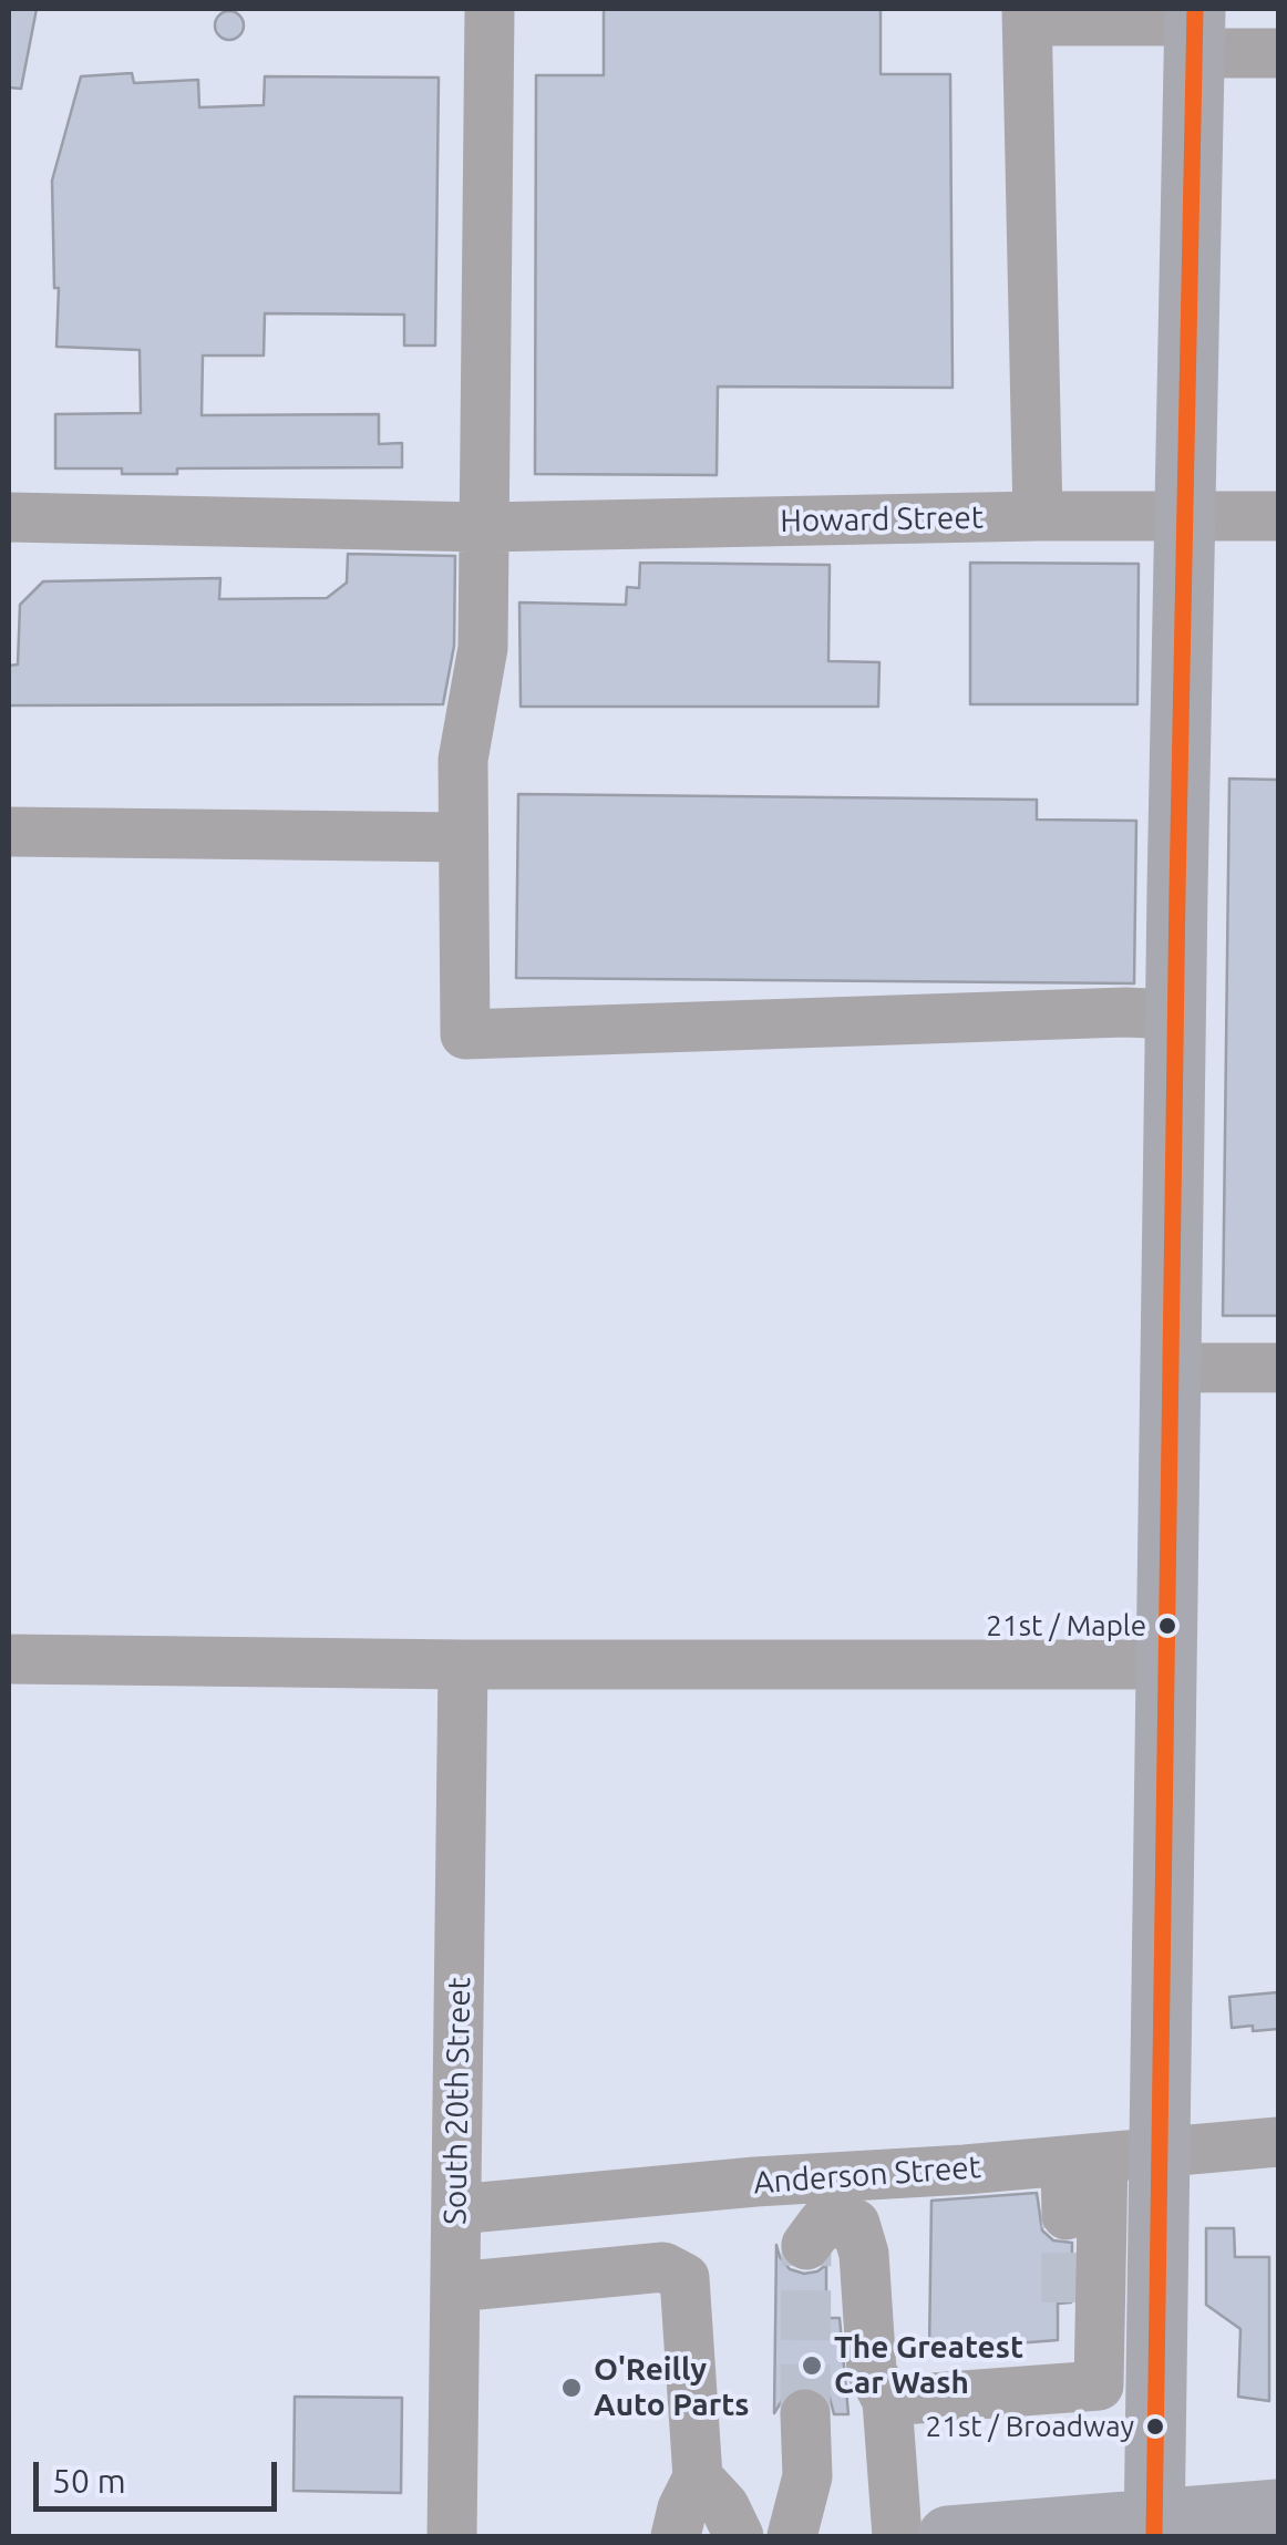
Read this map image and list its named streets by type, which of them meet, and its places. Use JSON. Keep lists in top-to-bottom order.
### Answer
{
  "streets": {
    "street": ["Howard Street", "South 20th Street", "Anderson Street"]
  },
  "crossings": [
    ["South 20th Street", "Anderson Street"]
  ],
  "places": [
    "21st / Maple",
    "The Greatest Car Wash",
    "O'Reilly Auto Parts",
    "21st / Broadway"
  ],
  "scale_bar": "50 m"
}
